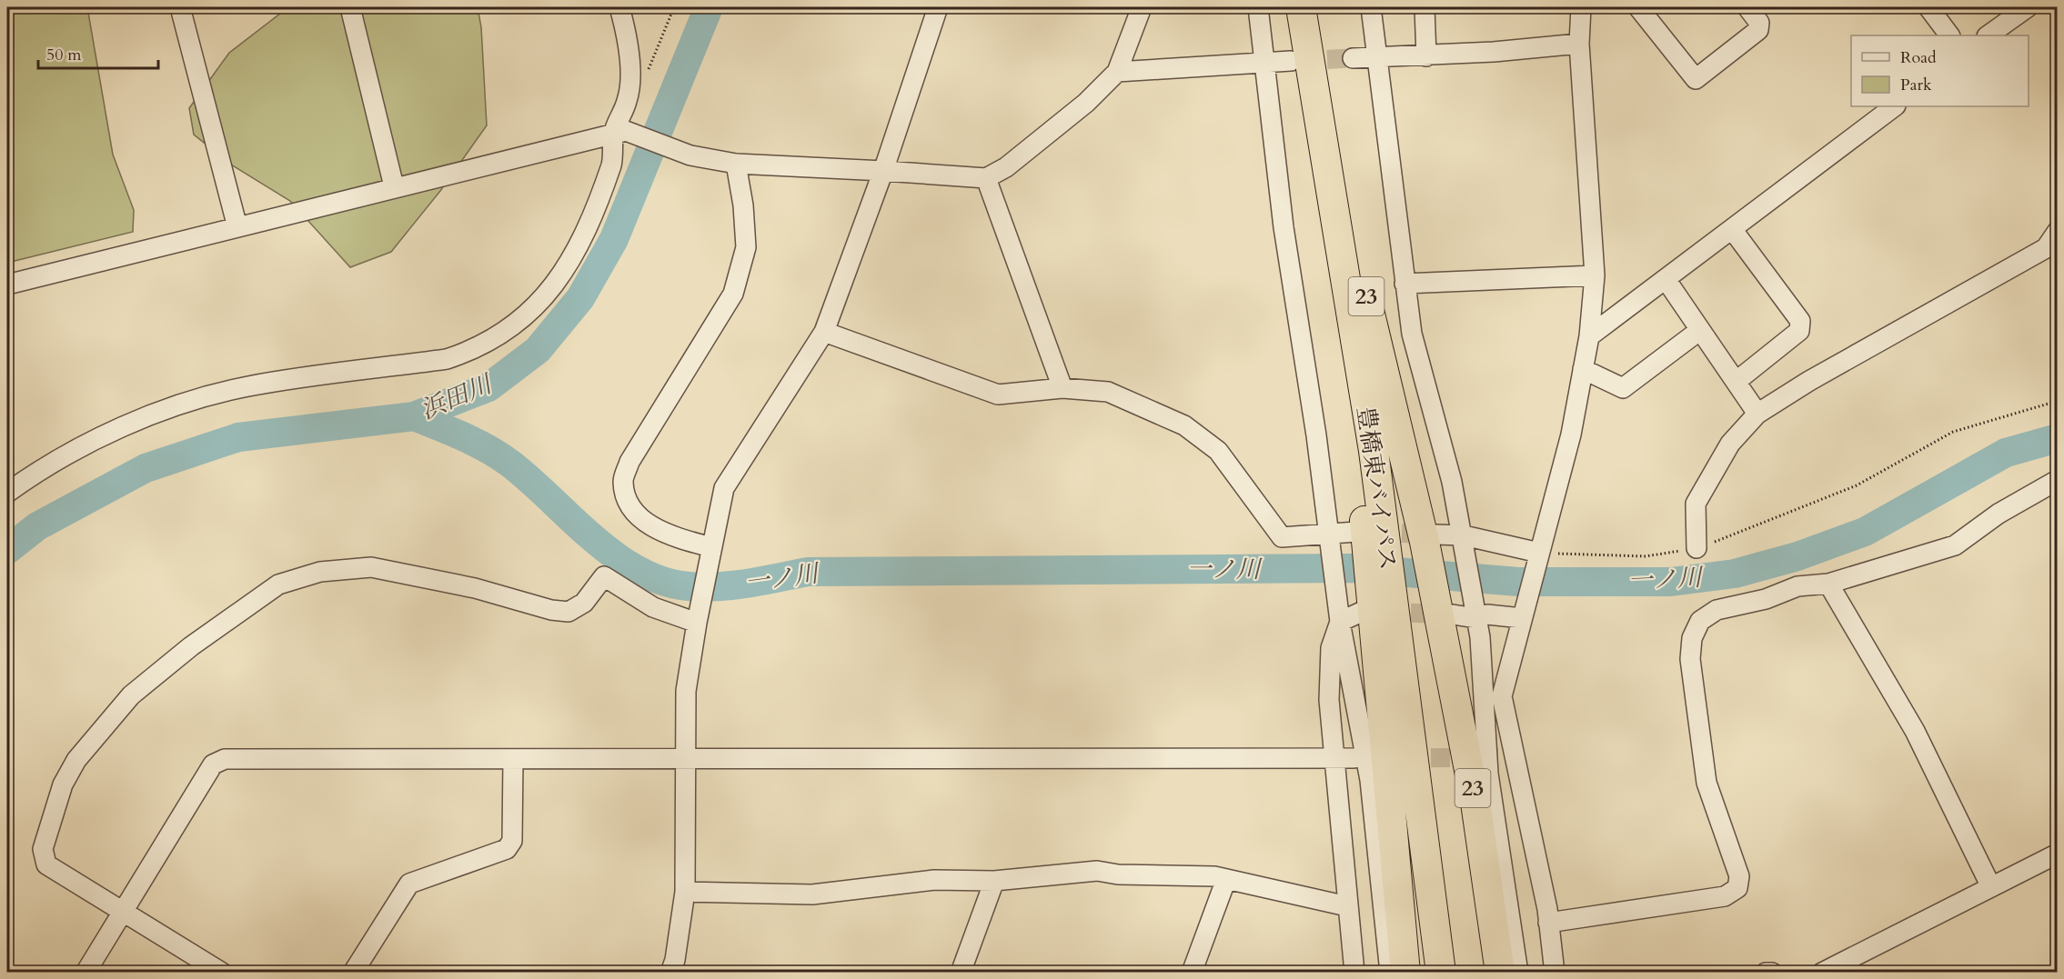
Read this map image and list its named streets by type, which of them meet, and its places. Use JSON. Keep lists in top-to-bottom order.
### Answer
{
  "streets": {
    "highway": ["23", "豊橋東バイパス"]
  },
  "crossings": [
    ["23", "豊橋東バイパス"]
  ],
  "water": ["浜田川", "一ノ川"],
  "legend": ["Road", "Park"],
  "scale_bar": "50 m"
}
